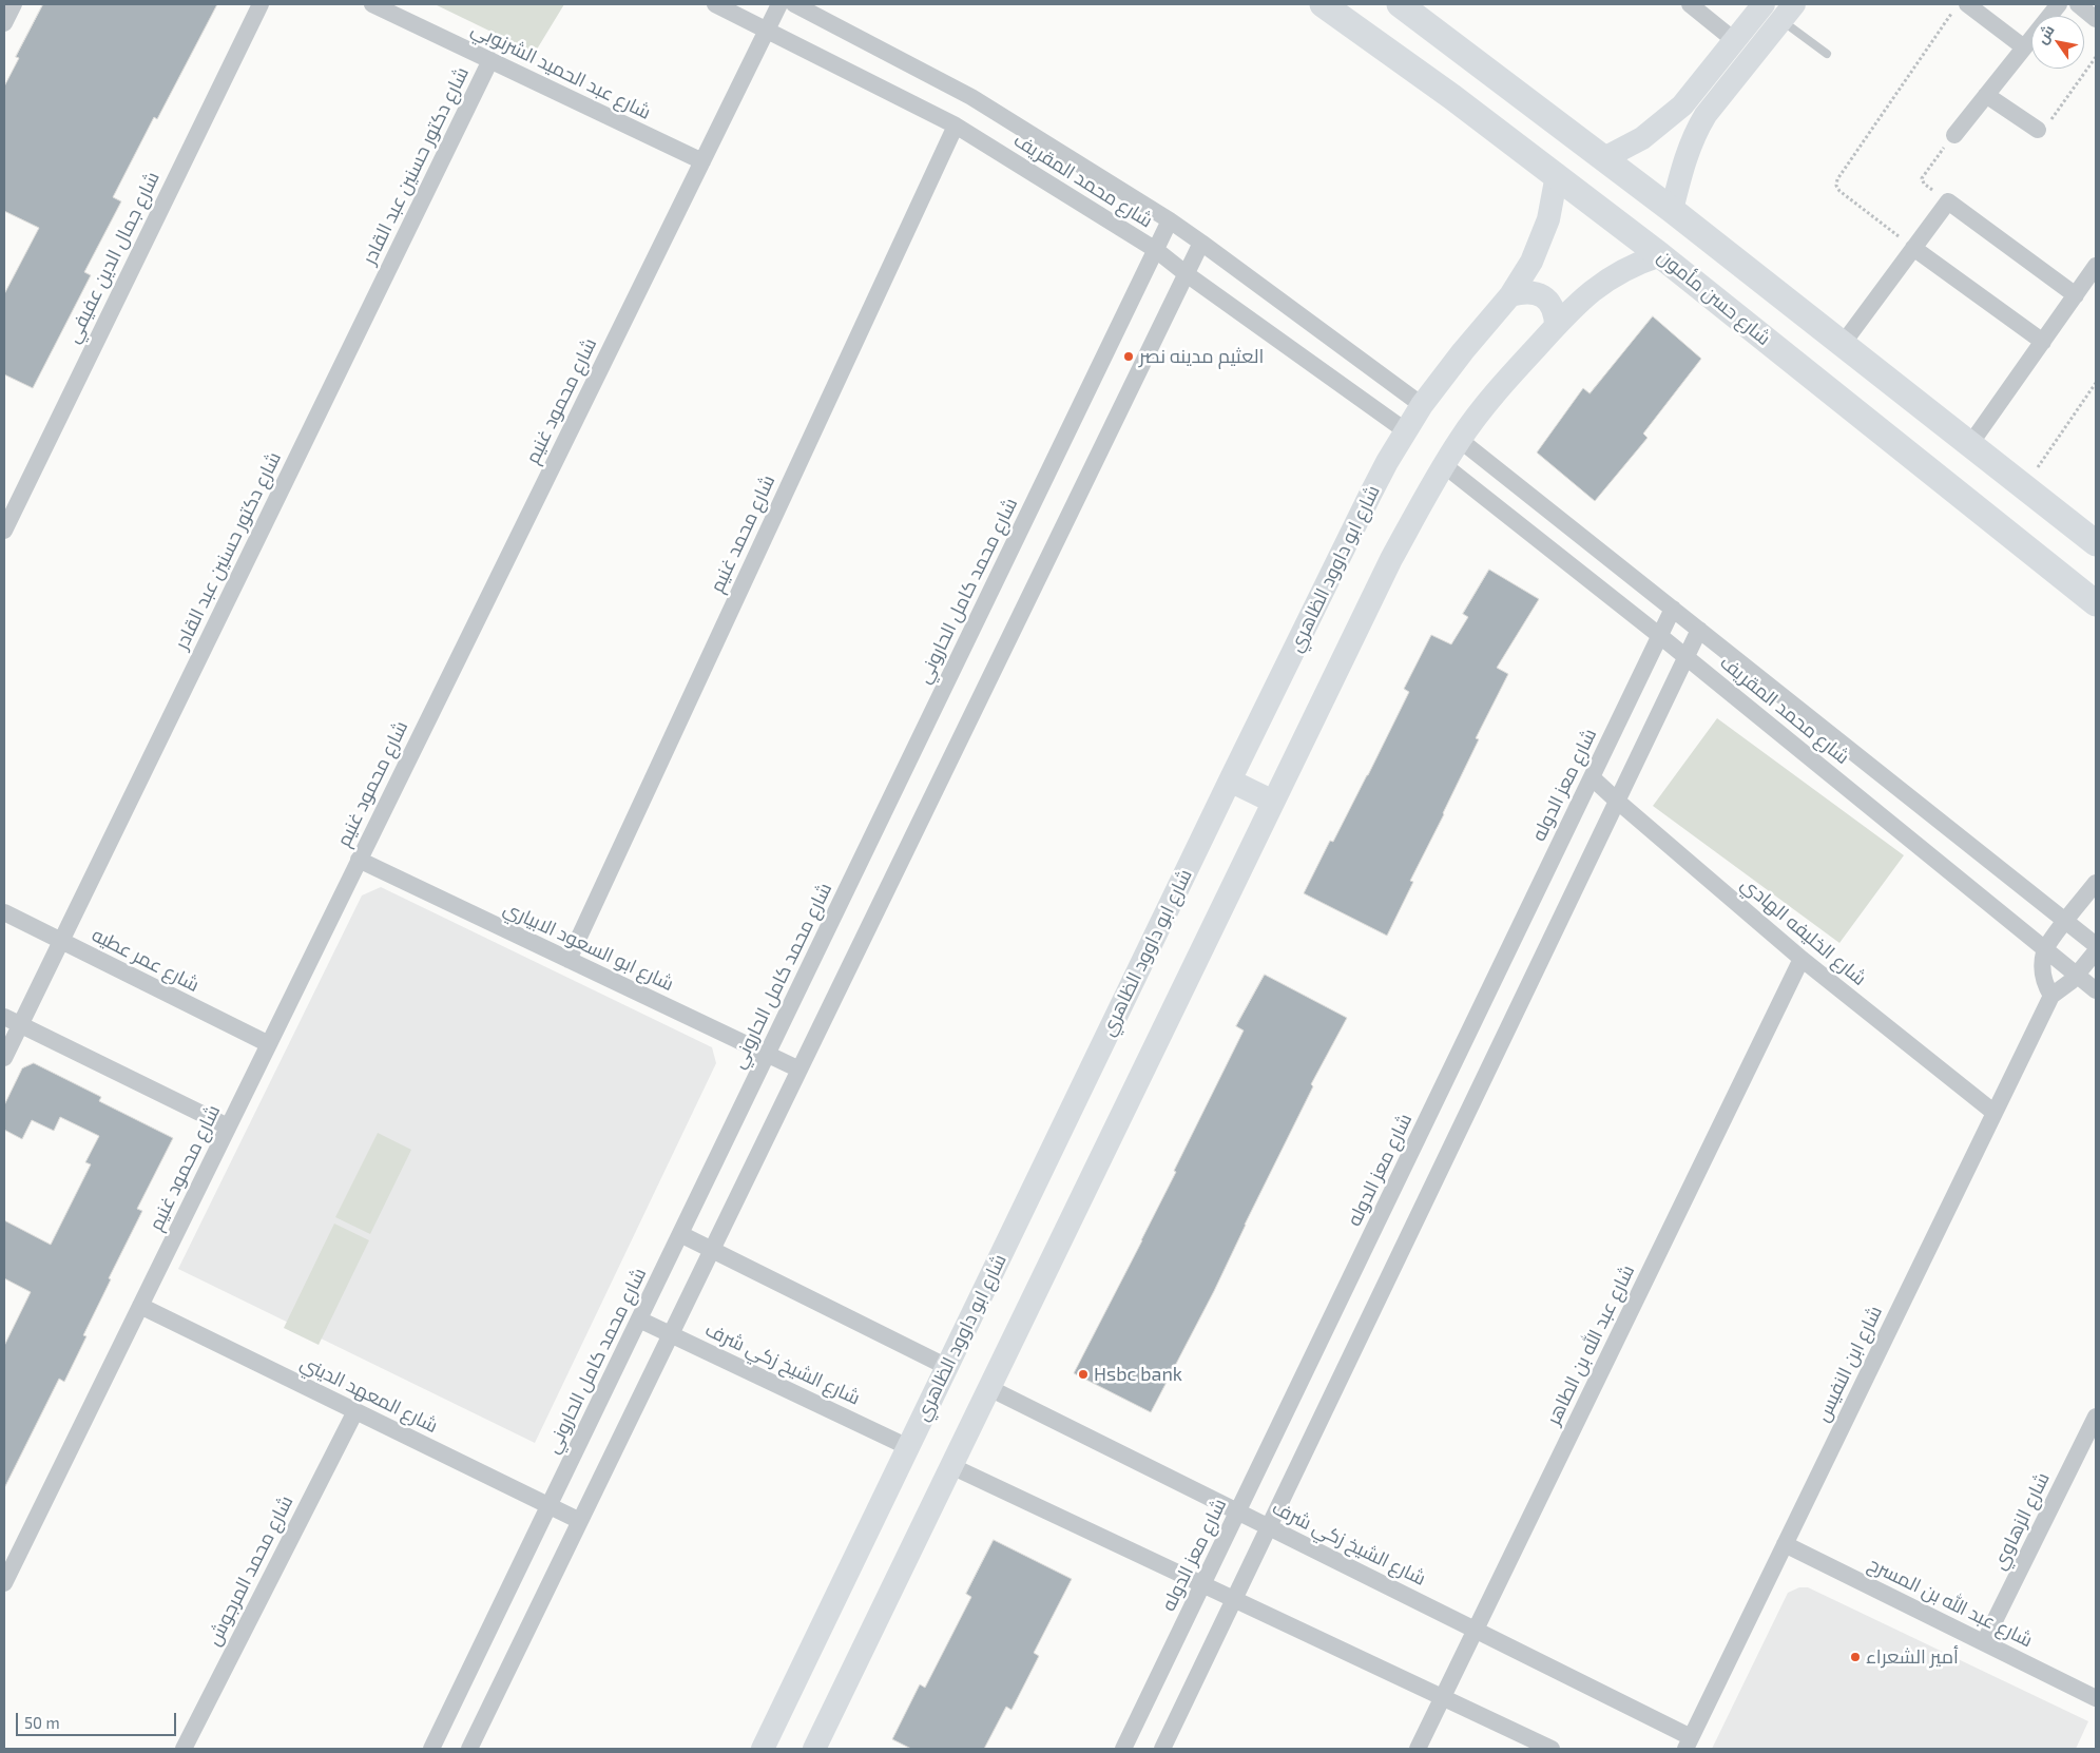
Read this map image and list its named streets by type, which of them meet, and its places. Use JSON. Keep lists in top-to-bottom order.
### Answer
{
  "streets": {
    "main road": ["شارع حسن مأمون"],
    "street": [
      "شارع عبد الحميد الشرنوبي",
      "شارع دكتور حسنين عبد القادر",
      "شارع محمد المقريف",
      "شارع جمال الدين عفيفي",
      "شارع محمود غنيم",
      "شارع محمد غنيم",
      "شارع ابو داوود الظاهري",
      "شارع محمد كامل الحاروني",
      "شارع معز الدوله",
      "شارع الخليفه الهادي",
      "شارع ابو السعود الابياري",
      "شارع عمر عطيه",
      "شارع عبد الله بن الطاهر",
      "شارع الشيخ زكي شرف",
      "شارع ابن النفيس",
      "شارع المعهد الديني",
      "شارع الزهاوي",
      "شارع محمد المرجوش",
      "شارع عبد الله بن المسرح"
    ]
  },
  "crossings": [
    ["شارع عبد الحميد الشرنوبي", "شارع دكتور حسنين عبد القادر"],
    ["شارع عبد الحميد الشرنوبي", "شارع محمود غنيم"],
    ["شارع دكتور حسنين عبد القادر", "شارع عمر عطيه"],
    ["شارع محمد المقريف", "شارع محمود غنيم"],
    ["شارع محمد المقريف", "شارع محمد غنيم"],
    ["شارع محمد المقريف", "شارع ابو داوود الظاهري"],
    ["شارع محمد المقريف", "شارع محمد كامل الحاروني"],
    ["شارع محمد المقريف", "شارع معز الدوله"],
    ["شارع محمد المقريف", "شارع ابن النفيس"],
    ["شارع حسن مأمون", "شارع ابو داوود الظاهري"],
    ["شارع محمود غنيم", "شارع ابو السعود الابياري"],
    ["شارع محمود غنيم", "شارع عمر عطيه"],
    ["شارع محمود غنيم", "شارع المعهد الديني"],
    ["شارع محمد غنيم", "شارع ابو السعود الابياري"],
    ["شارع ابو داوود الظاهري", "شارع الشيخ زكي شرف"],
    ["شارع محمد كامل الحاروني", "شارع ابو السعود الابياري"],
    ["شارع محمد كامل الحاروني", "شارع الشيخ زكي شرف"],
    ["شارع محمد كامل الحاروني", "شارع المعهد الديني"],
    ["شارع معز الدوله", "شارع الخليفه الهادي"],
    ["شارع معز الدوله", "شارع الشيخ زكي شرف"],
    ["شارع الخليفه الهادي", "شارع عبد الله بن الطاهر"],
    ["شارع الخليفه الهادي", "شارع ابن النفيس"],
    ["شارع عبد الله بن الطاهر", "شارع الشيخ زكي شرف"],
    ["شارع الشيخ زكي شرف", "شارع ابن النفيس"],
    ["شارع ابن النفيس", "شارع عبد الله بن المسرح"],
    ["شارع المعهد الديني", "شارع محمد المرجوش"],
    ["شارع الزهاوي", "شارع عبد الله بن المسرح"]
  ],
  "places": ["العثيم مدينه نصر", "Hsbc bank", "أمير الشعراء"],
  "scale_bar": "50 m",
  "north": "top left"
}
